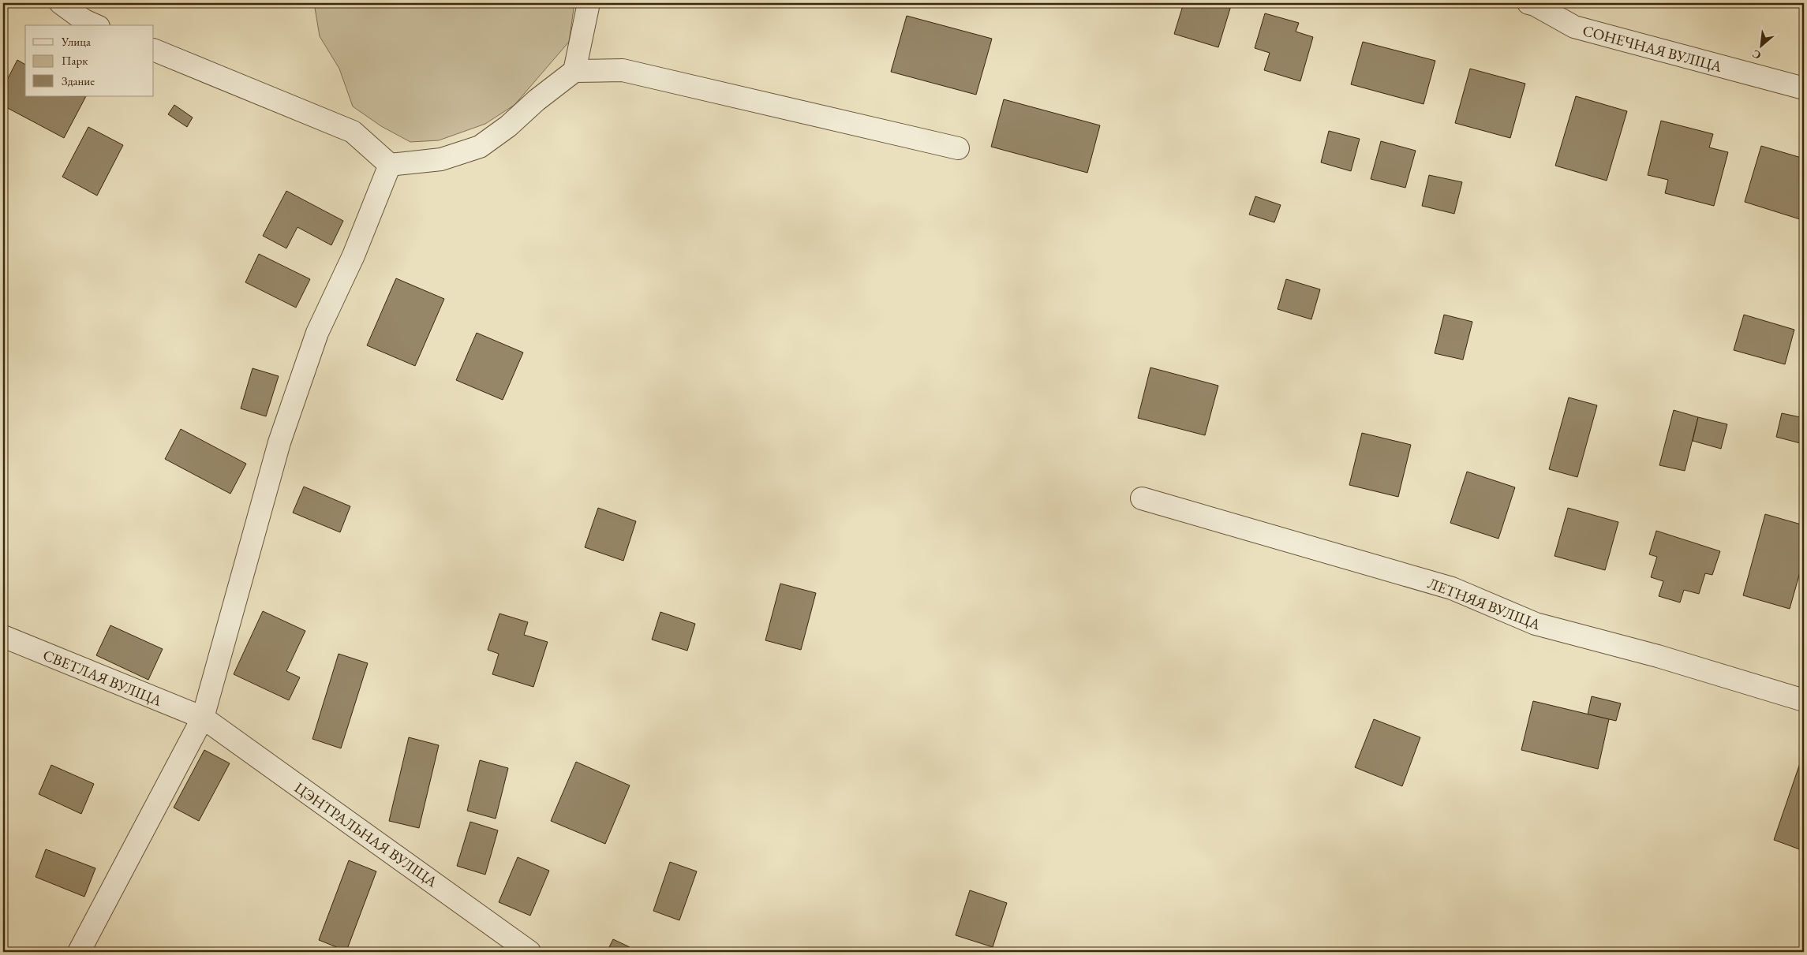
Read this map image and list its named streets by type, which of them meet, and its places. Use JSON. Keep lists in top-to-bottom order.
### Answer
{
  "streets": {
    "street": [
      "СОНЕЧНАЯ ВУЛІЦА",
      "ЛЕТНЯЯ ВУЛІЦА",
      "СВЕТЛАЯ ВУЛІЦА",
      "ЦЭНТРАЛЬНАЯ ВУЛІЦА"
    ]
  },
  "crossings": [
    ["СВЕТЛАЯ ВУЛІЦА", "ЦЭНТРАЛЬНАЯ ВУЛІЦА"]
  ],
  "legend": ["Улица", "Парк", "Здание"],
  "north": "bottom left"
}
